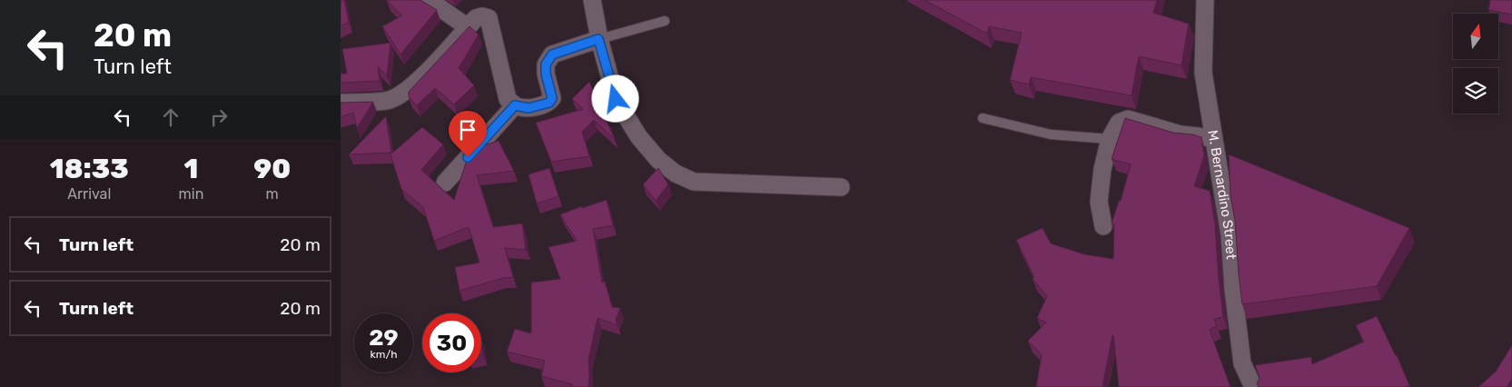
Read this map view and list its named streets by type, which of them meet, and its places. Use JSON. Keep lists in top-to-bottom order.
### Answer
{
  "streets": {
    "street": ["M. Bernardino Street"]
  },
  "north": "top",
  "page": {
    "turn": ["20 m", "Turn left"],
    "eta": [
      "18:33",
      "Arrival",
      "1",
      "min",
      "90",
      "m"
    ],
    "list": [
      {
        "name": "Turn left",
        "value": "20 m"
      },
      {
        "name": "Turn left",
        "value": "20 m"
      }
    ],
    "speed": "29 km/h",
    "limit": "30"
  }
}
